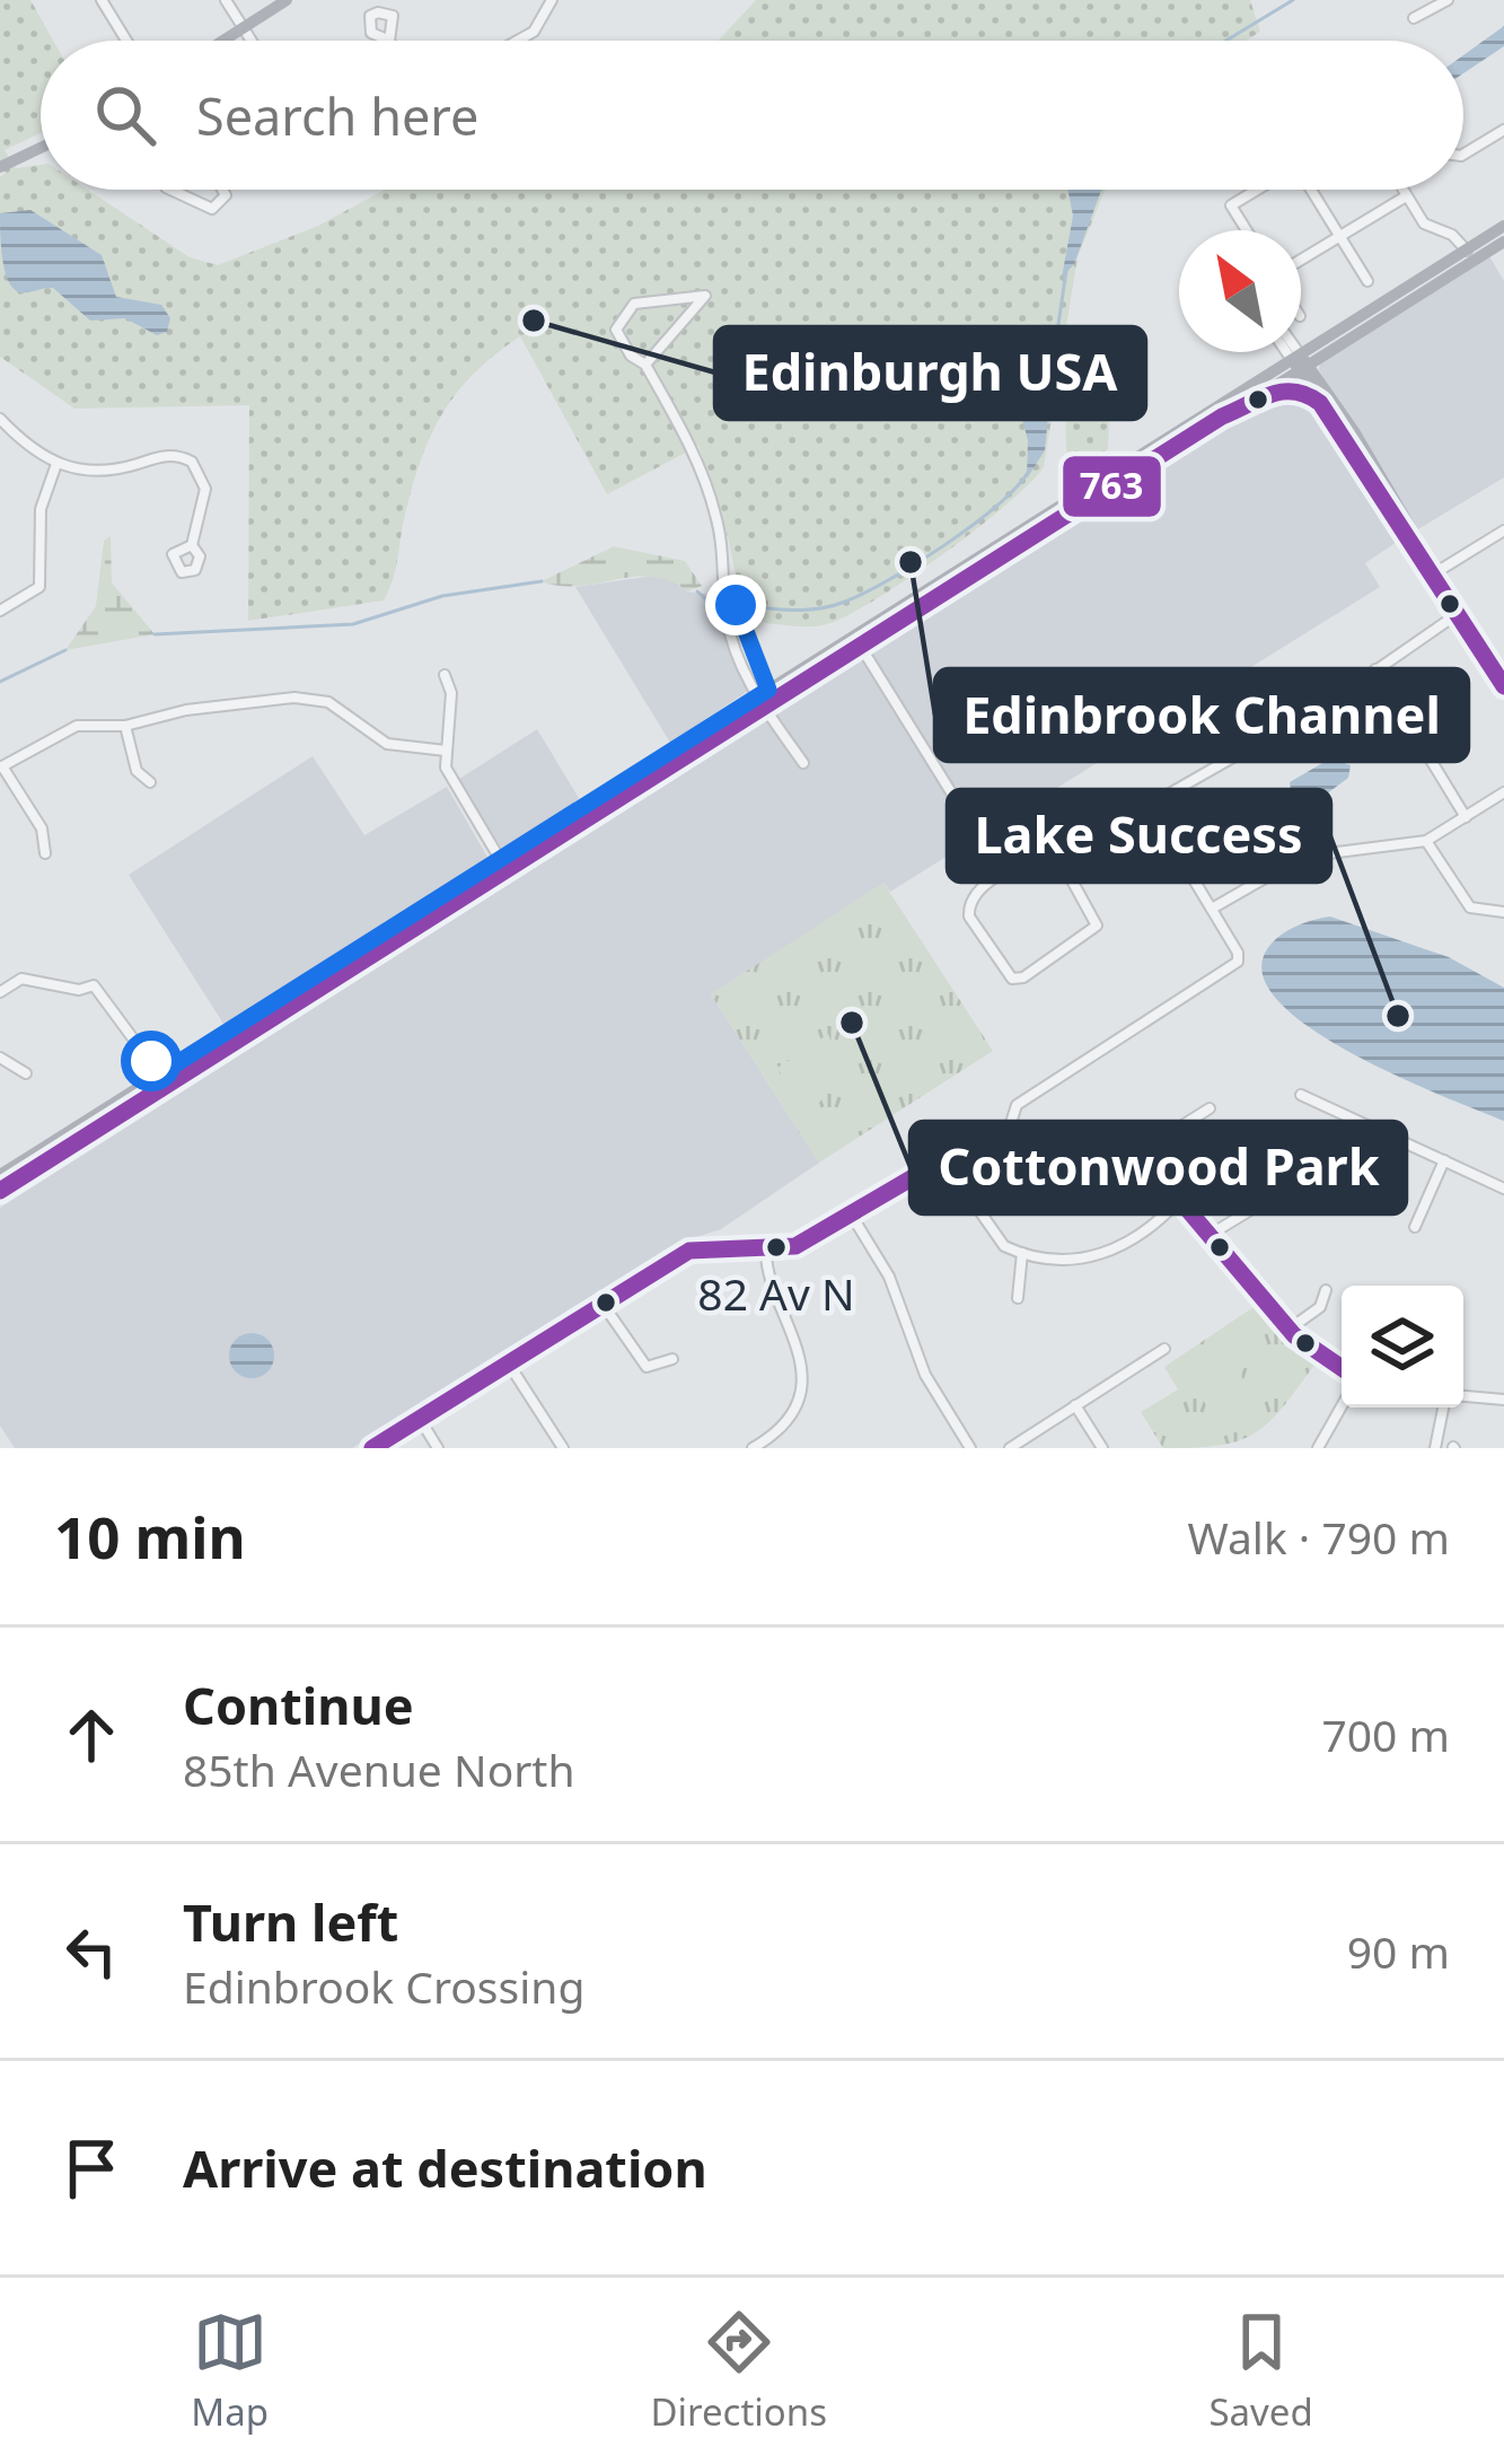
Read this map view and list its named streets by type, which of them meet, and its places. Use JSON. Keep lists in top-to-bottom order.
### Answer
{
  "places": [
    "Edinburgh USA",
    "Edinbrook Channel",
    "Lake Success",
    "Cottonwood Park",
    "82 Av N"
  ],
  "lines": ["transit line 763"],
  "north": "top left",
  "page": {
    "search": "Search here",
    "heading": ["10 min", "Walk · 790 m"],
    "list": [
      ["Continue", "85th Avenue North", "700 m"],
      ["Turn left", "Edinbrook Crossing", "90 m"],
      "Arrive at destination"
    ],
    "nav": ["Map", "Directions", "Saved"]
  }
}
